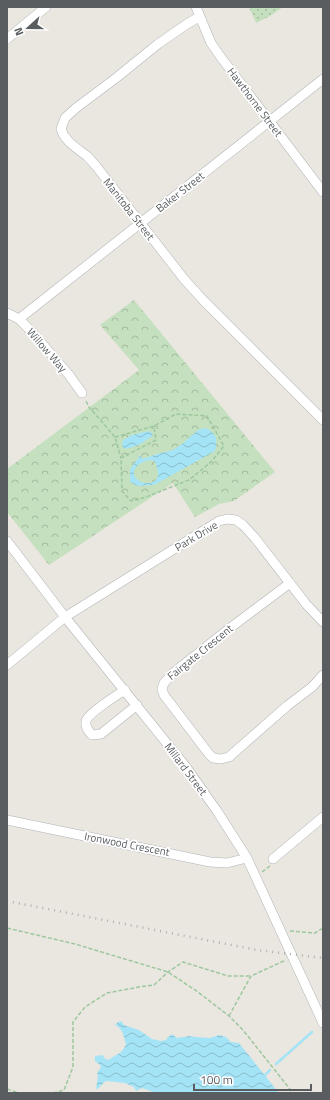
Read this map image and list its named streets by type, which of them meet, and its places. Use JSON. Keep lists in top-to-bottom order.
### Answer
{
  "streets": {
    "street": [
      "Hawthorne Street",
      "Baker Street",
      "Manitoba Street",
      "Willow Way",
      "Park Drive",
      "Fairgate Crescent",
      "Millard Street",
      "Ironwood Crescent"
    ]
  },
  "crossings": [
    ["Hawthorne Street", "Baker Street"],
    ["Hawthorne Street", "Manitoba Street"],
    ["Baker Street", "Manitoba Street"],
    ["Baker Street", "Willow Way"],
    ["Park Drive", "Fairgate Crescent"],
    ["Park Drive", "Millard Street"],
    ["Millard Street", "Ironwood Crescent"]
  ],
  "scale_bar": "100 m",
  "north": "left"
}
